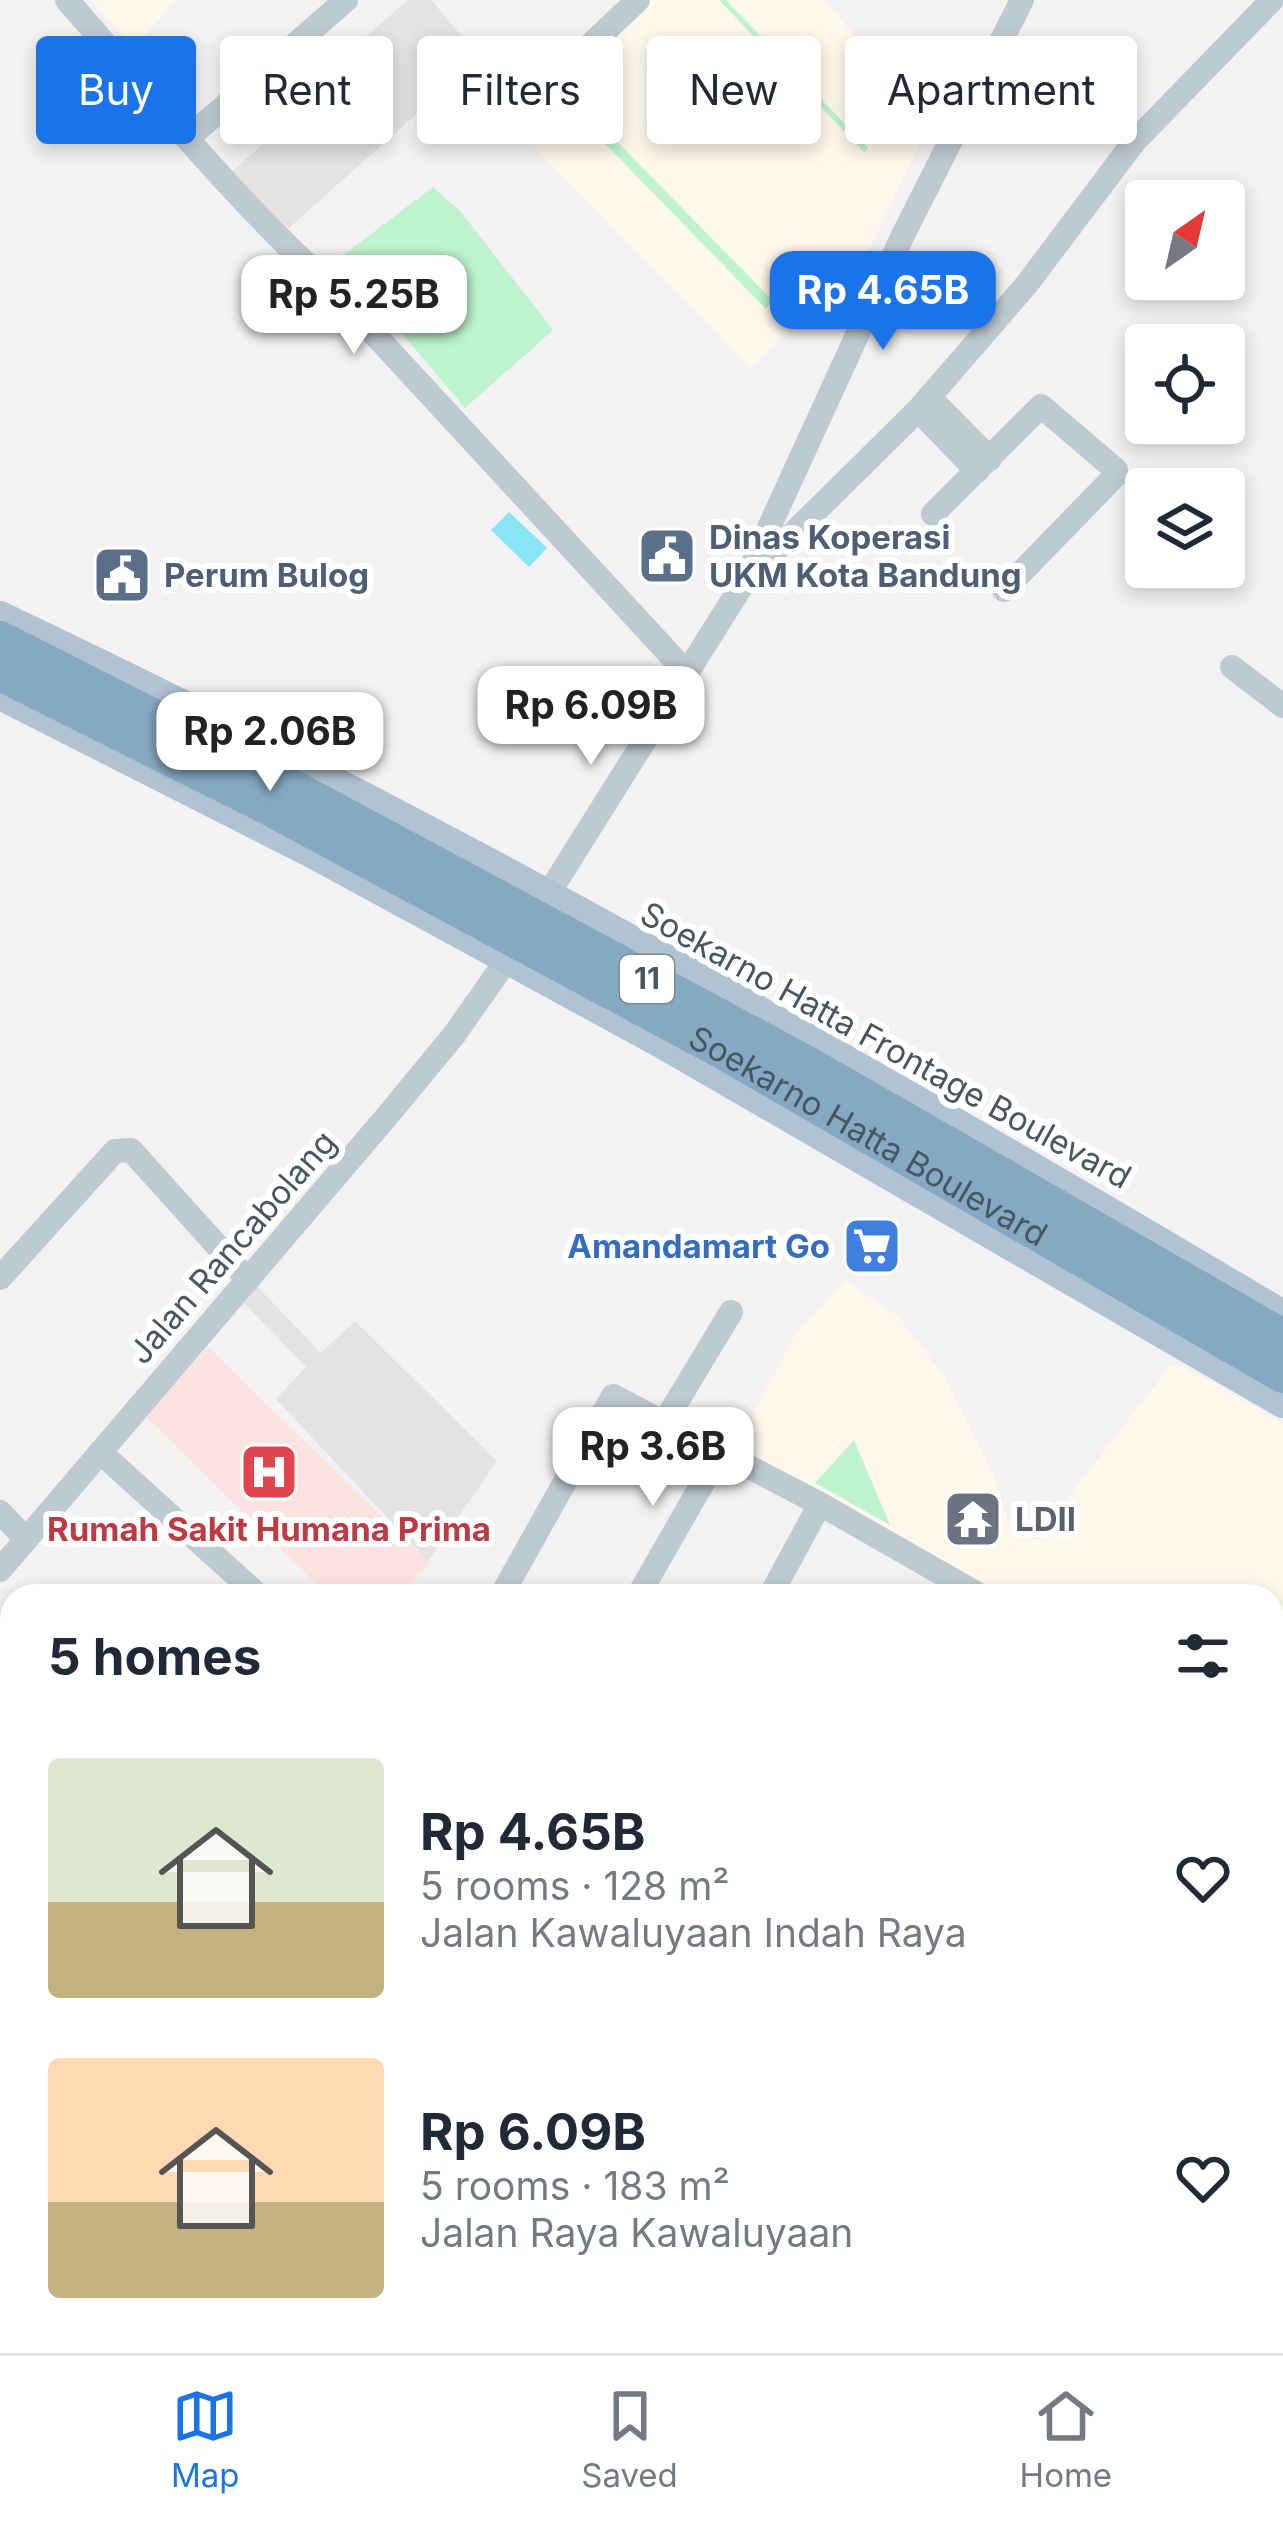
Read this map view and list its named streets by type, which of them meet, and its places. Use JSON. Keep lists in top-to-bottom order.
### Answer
{
  "streets": {
    "highway": ["11", "Soekarno Hatta Boulevard"],
    "main road": ["Soekarno Hatta Frontage Boulevard"],
    "street": ["Jalan Rancabolang"]
  },
  "places": {
    "public building": ["Dinas Koperasi UKM Kota Bandung", "Perum Bulog"],
    "supermarket": ["Amandamart Go"],
    "hospital": ["Rumah Sakit Humana Prima"],
    "temple": ["LDII"]
  },
  "north": "top right",
  "page": {
    "chip": [
      "Buy",
      "Rent",
      "Filters",
      "New",
      "Apartment"
    ],
    "price": [
      "Rp 4.65B",
      "Rp 5.25B",
      "Rp 6.09B",
      "Rp 2.06B",
      "Rp 3.6B"
    ],
    "heading": "5 homes",
    "list": [
      {
        "name": "Rp 4.65B",
        "note": "5 rooms · 128 m² · Jalan Kawaluyaan Indah Raya"
      },
      {
        "name": "Rp 6.09B",
        "note": "5 rooms · 183 m² · Jalan Raya Kawaluyaan"
      }
    ],
    "tabs": ["Map", "Saved", "Home"]
  }
}
